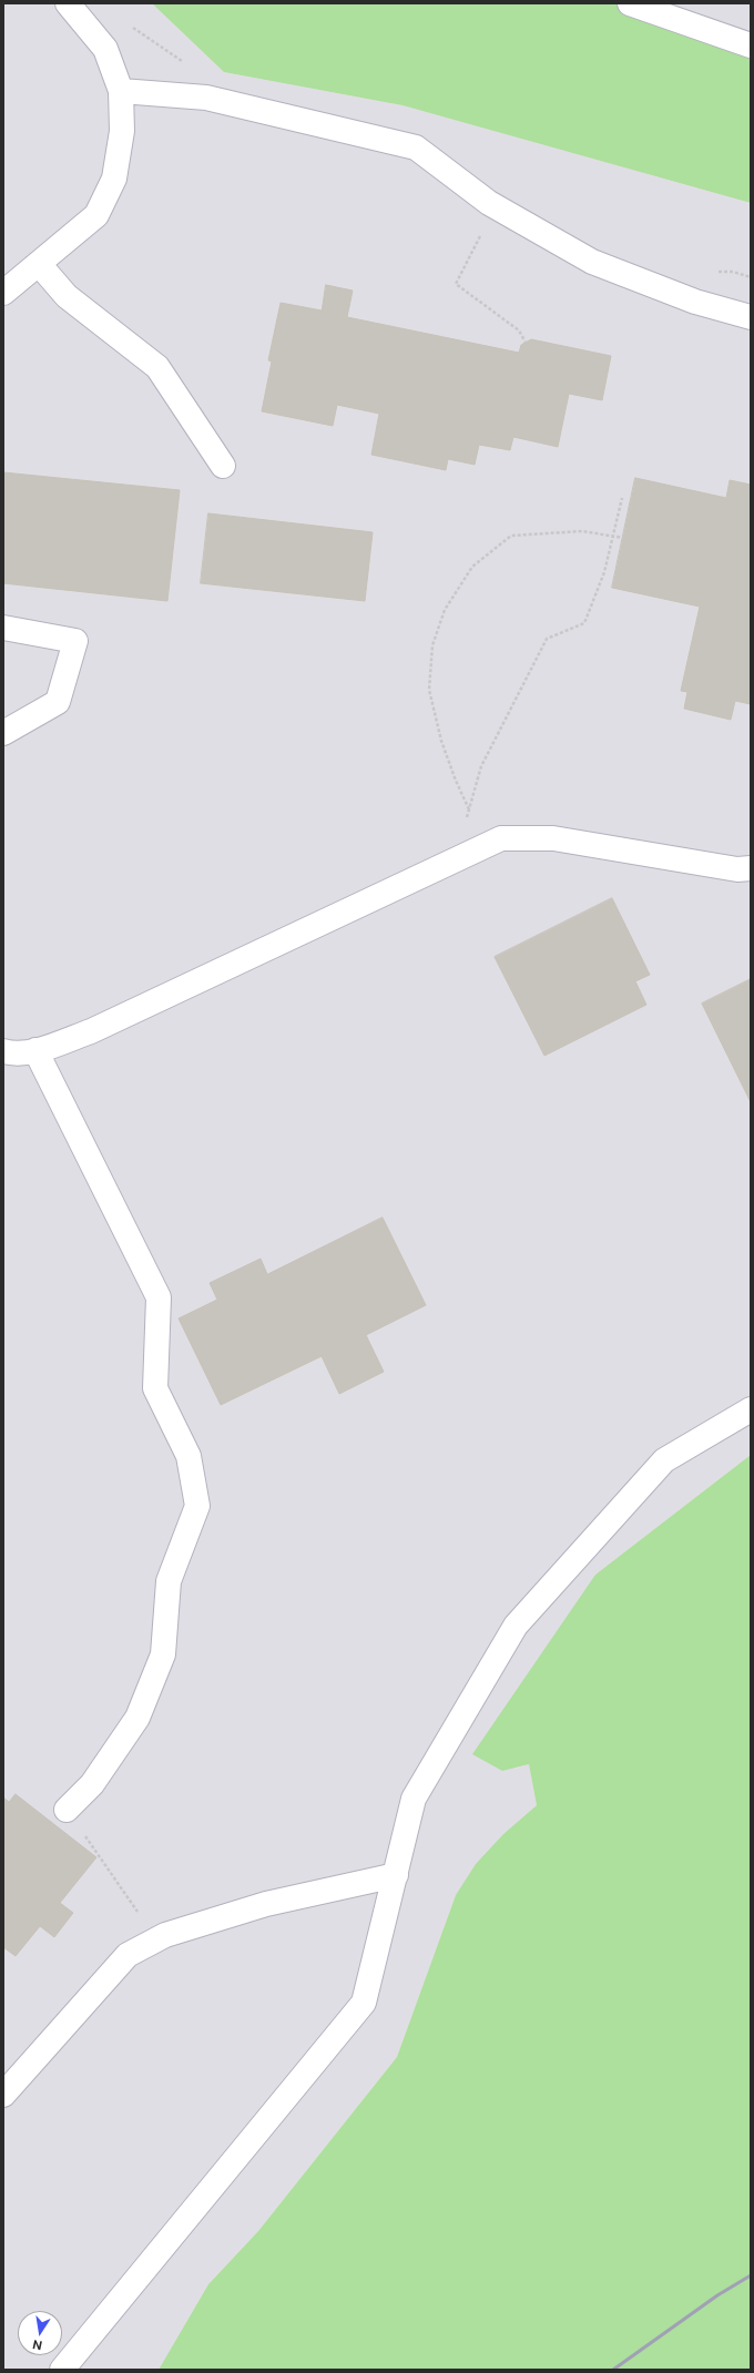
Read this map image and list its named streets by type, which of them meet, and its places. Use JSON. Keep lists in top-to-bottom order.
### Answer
{
  "north": "bottom"
}
